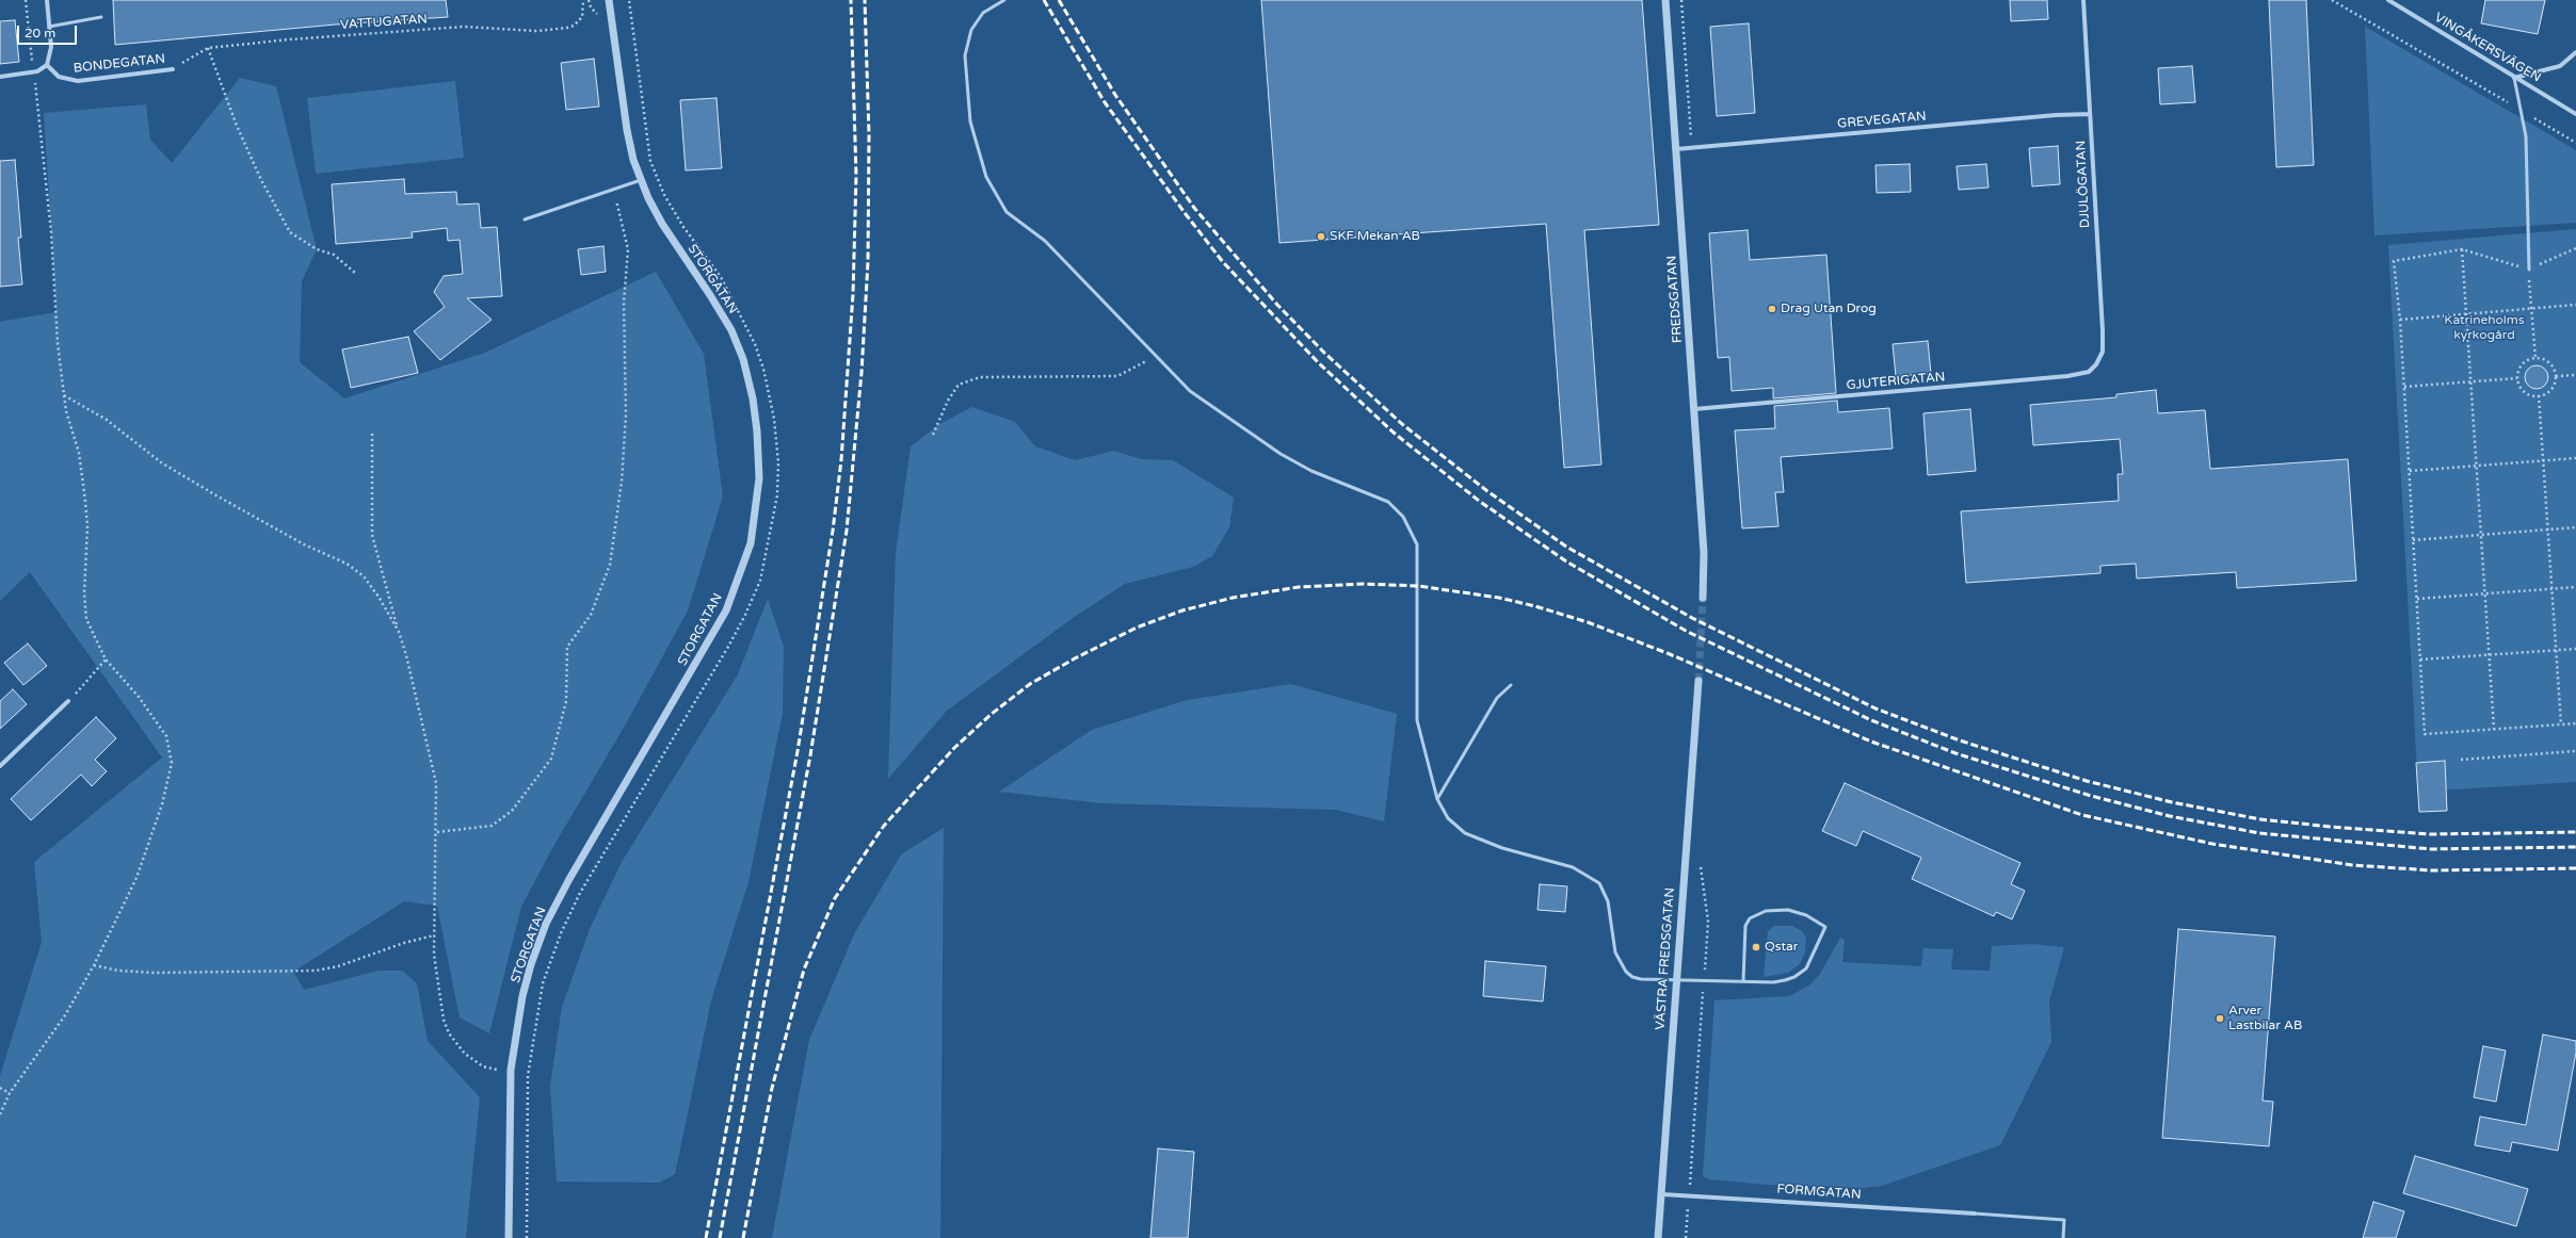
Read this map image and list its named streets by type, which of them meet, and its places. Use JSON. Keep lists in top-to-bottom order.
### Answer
{
  "streets": {
    "street": [
      "VINGÅKERSVÄGEN",
      "BONDEGATAN",
      "GREVEGATAN",
      "DJULÖGATAN",
      "STORGATAN",
      "FREDSGATAN",
      "GJUTERIGATAN",
      "VÄSTRA FREDSGATAN",
      "FORMGATAN"
    ],
    "path": ["VATTUGATAN"]
  },
  "crossings": [
    ["VATTUGATAN", "BONDEGATAN"],
    ["GREVEGATAN", "DJULÖGATAN"],
    ["GREVEGATAN", "FREDSGATAN"],
    ["DJULÖGATAN", "GJUTERIGATAN"],
    ["FREDSGATAN", "GJUTERIGATAN"],
    ["VÄSTRA FREDSGATAN", "FORMGATAN"]
  ],
  "parks": ["Katrineholms kyrkogård"],
  "places": [
    "SKF Mekan AB",
    "Drag Utan Drog",
    "Qstar",
    "Arver Lastbilar AB"
  ],
  "scale_bar": "20 m"
}
